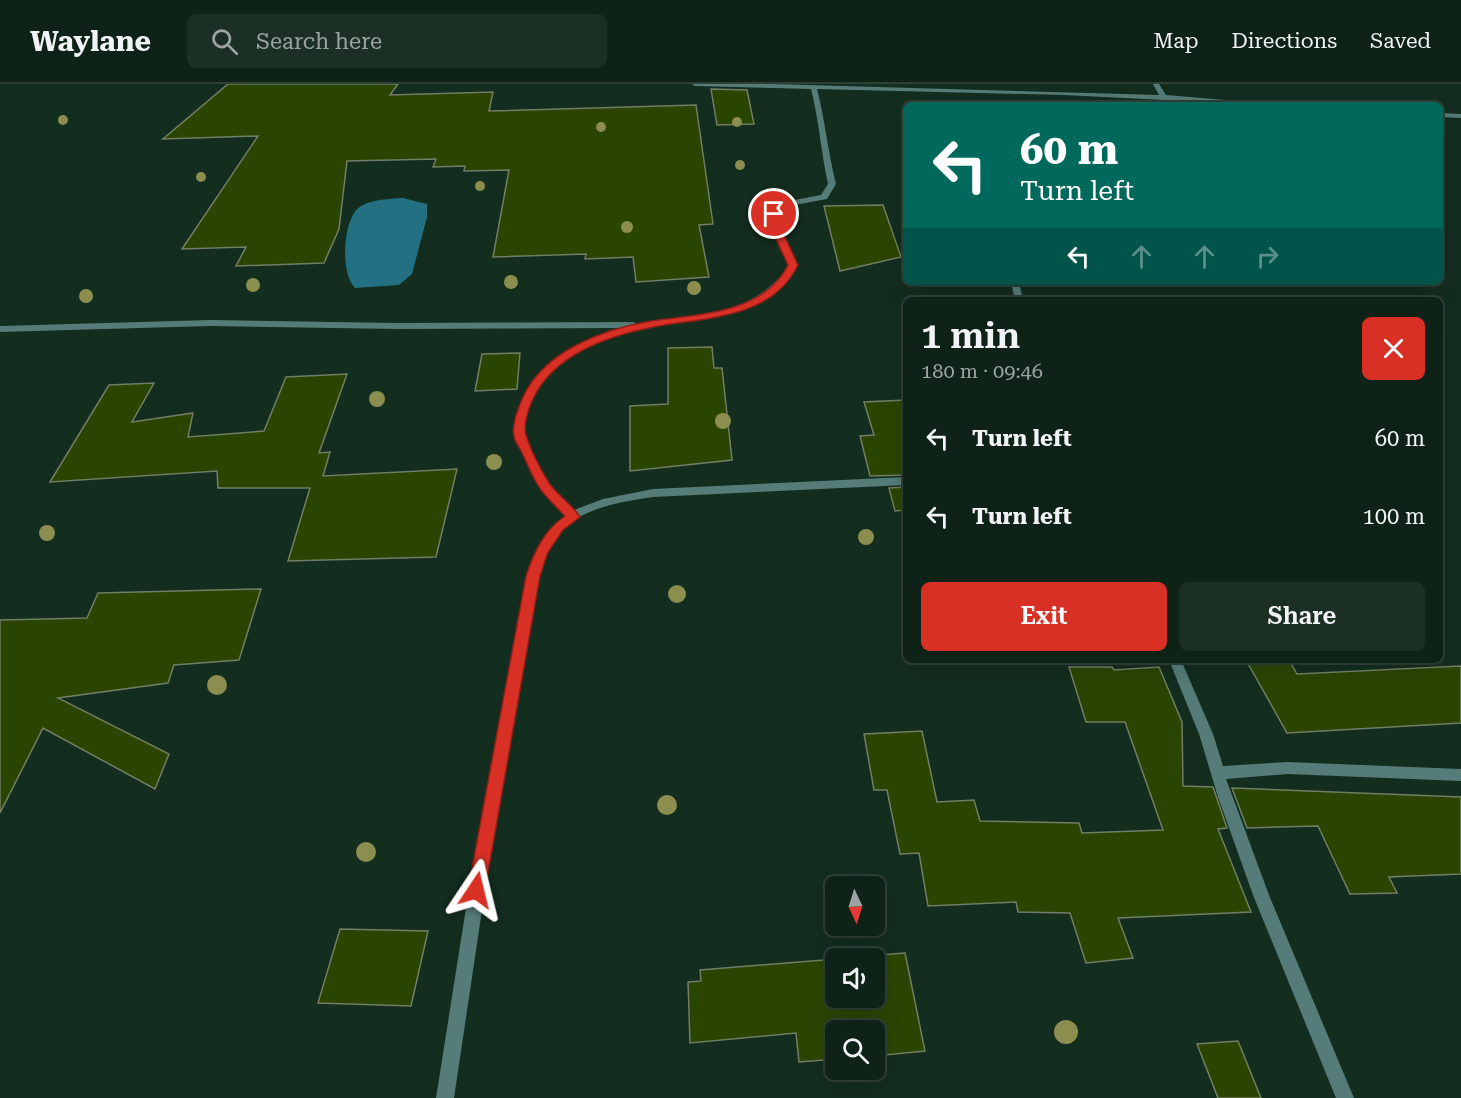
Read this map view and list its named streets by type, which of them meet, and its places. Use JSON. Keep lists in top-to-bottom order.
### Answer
{
  "north": "bottom",
  "page": {
    "header": "Waylane",
    "search": "Search here",
    "nav": ["Map", "Directions", "Saved"],
    "turn": ["60 m", "Turn left"],
    "heading": ["1 min", "180 m · 09:46"],
    "list": [
      {
        "name": "Turn left",
        "value": "60 m"
      },
      {
        "name": "Turn left",
        "value": "100 m"
      }
    ],
    "buttons": ["Exit", "Share"]
  }
}
